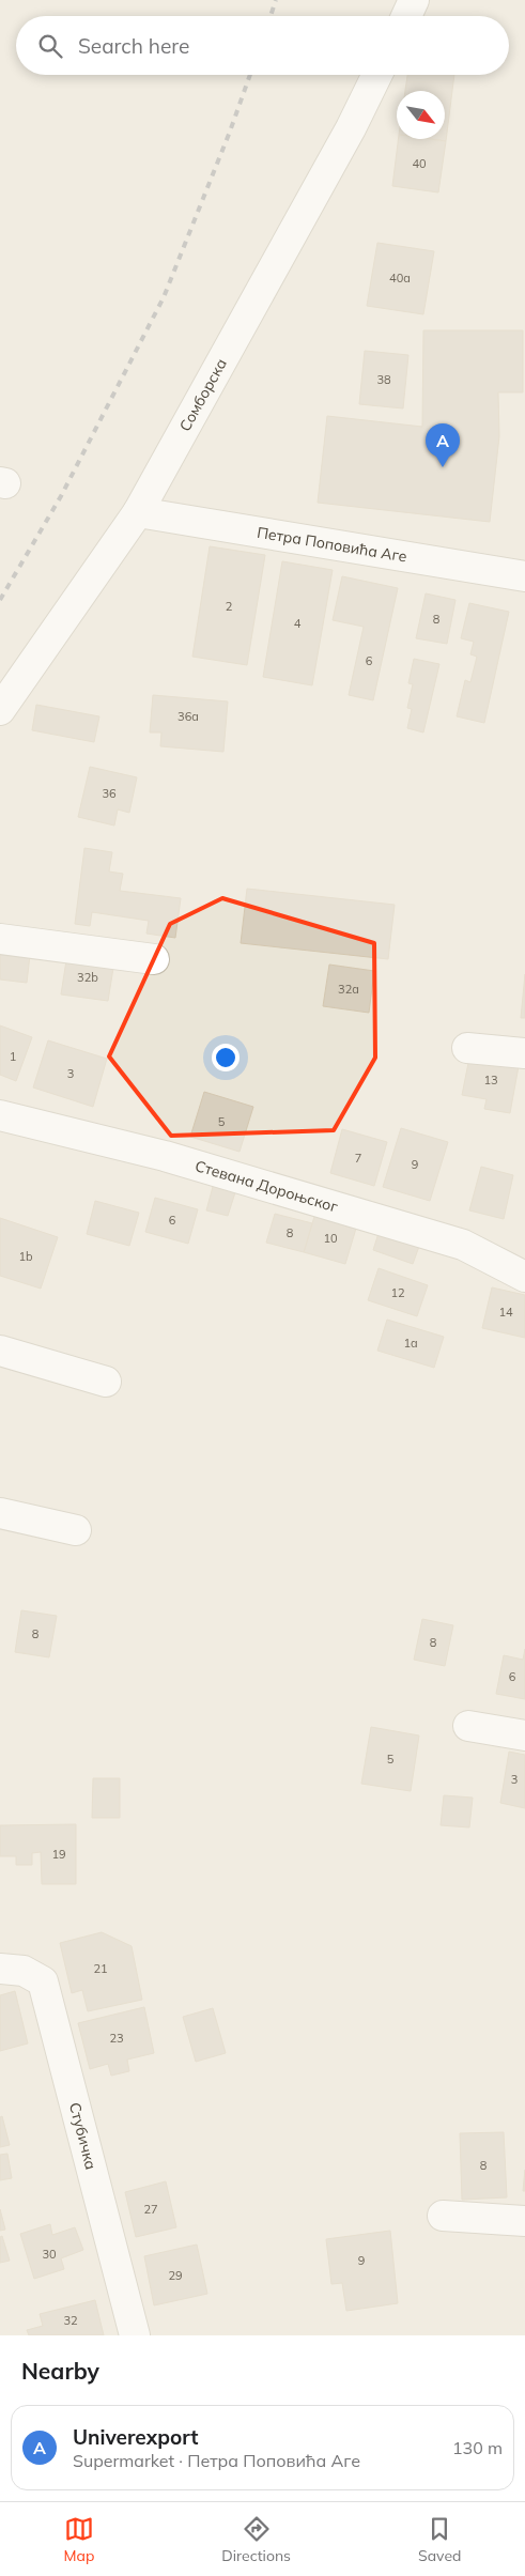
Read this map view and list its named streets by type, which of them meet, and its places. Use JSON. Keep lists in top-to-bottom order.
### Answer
{
  "streets": {
    "street": [
      "Сомборска",
      "Петра Поповића Аге",
      "Стевана Дороњског",
      "Стубичка"
    ]
  },
  "crossings": [
    ["Сомборска", "Петра Поповића Аге"]
  ],
  "house_numbers": [
    "40",
    "40a",
    "38",
    "2",
    "8",
    "4",
    "6",
    "36a",
    "36",
    "32b",
    "32a",
    "1",
    "3",
    "13",
    "5",
    "7",
    "9",
    "6",
    "8",
    "10",
    "1b",
    "12",
    "14",
    "1a",
    "8",
    "8",
    "6",
    "5",
    "3",
    "19",
    "21",
    "23",
    "8",
    "27",
    "30",
    "9",
    "29",
    "32"
  ],
  "north": "bottom right",
  "page": {
    "search": "Search here",
    "pins": "A",
    "heading": "Nearby",
    "list": [
      {
        "mark": "A",
        "name": "Univerexport",
        "note": "Supermarket · Петра Поповића Аге",
        "value": "130 m"
      }
    ],
    "nav": ["Map", "Directions", "Saved"]
  }
}
